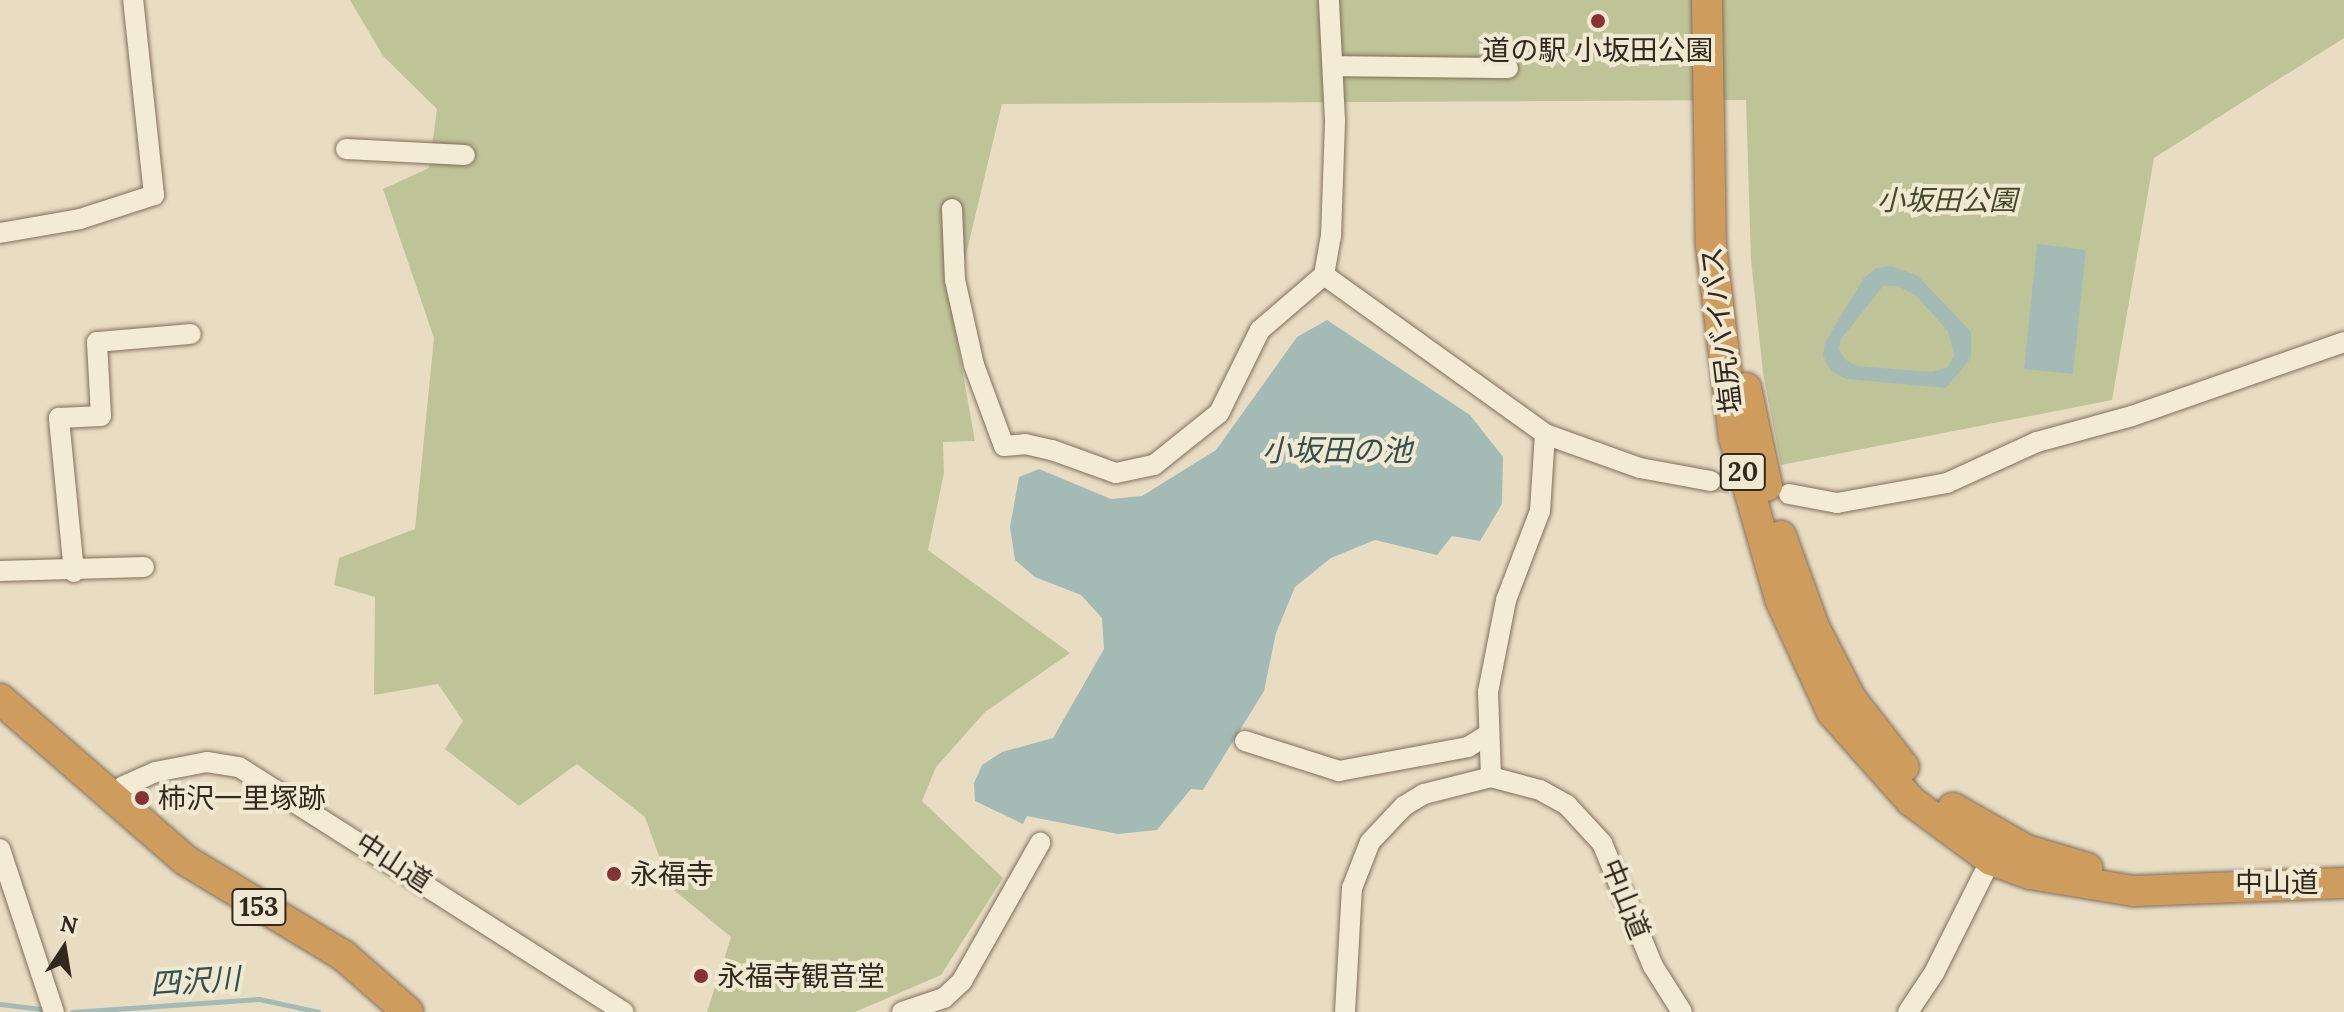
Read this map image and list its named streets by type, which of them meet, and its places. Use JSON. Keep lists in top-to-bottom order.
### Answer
{
  "streets": {
    "highway": [
      "塩尻バイパス",
      "20",
      "中山道",
      "153"
    ]
  },
  "crossings": [
    ["塩尻バイパス", "中山道"],
    ["中山道", "153"]
  ],
  "water": ["小坂田の池", "四沢川"],
  "parks": ["小坂田公園"],
  "places": [
    "道の駅 小坂田公園",
    "柿沢一里塚跡",
    "永福寺",
    "永福寺観音堂"
  ],
  "north": "top"
}
